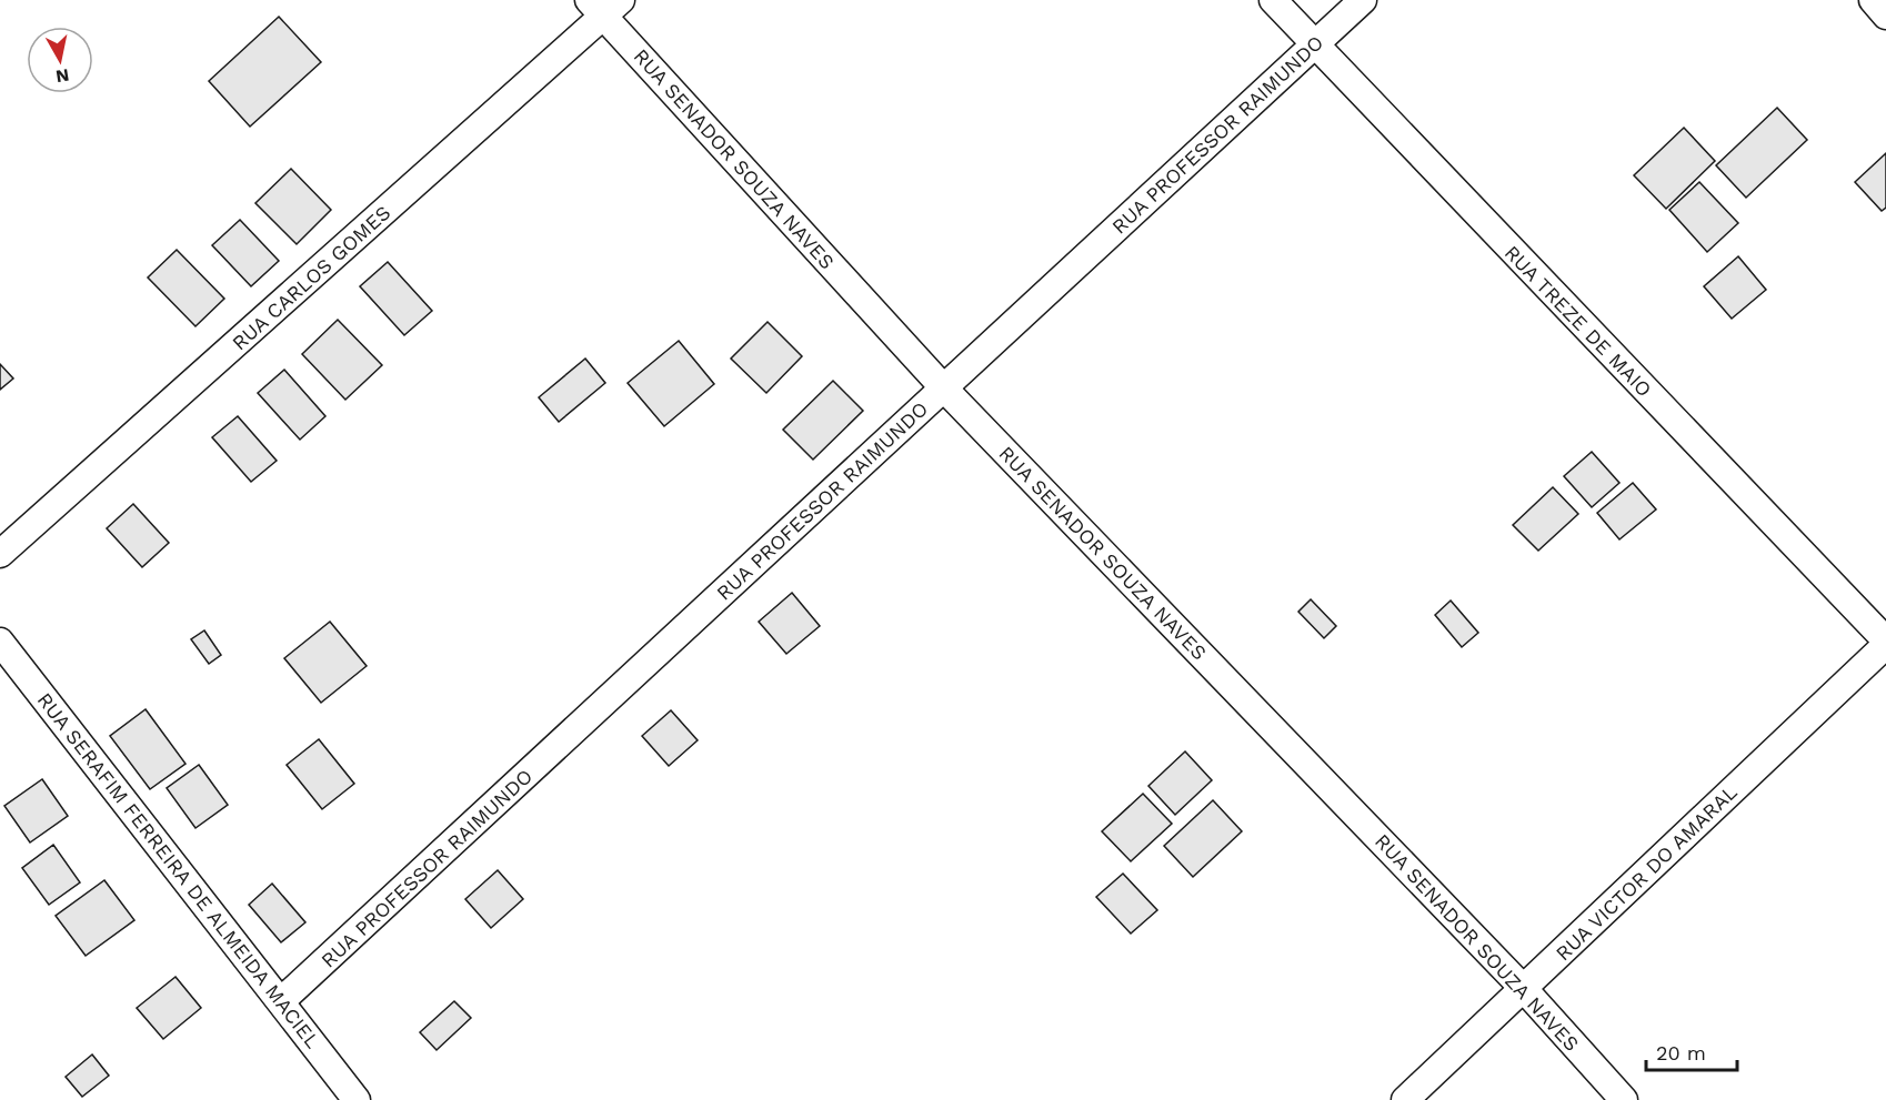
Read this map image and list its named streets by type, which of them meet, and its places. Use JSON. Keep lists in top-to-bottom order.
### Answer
{
  "streets": {
    "street": [
      "RUA PROFESSOR RAIMUNDO",
      "RUA SENADOR SOUZA NAVES",
      "RUA CARLOS GOMES",
      "RUA TREZE DE MAIO",
      "RUA SERAFIM FERREIRA DE ALMEIDA MACIEL",
      "RUA VICTOR DO AMARAL"
    ]
  },
  "crossings": [
    ["RUA PROFESSOR RAIMUNDO", "RUA SENADOR SOUZA NAVES"],
    ["RUA PROFESSOR RAIMUNDO", "RUA TREZE DE MAIO"],
    ["RUA PROFESSOR RAIMUNDO", "RUA SERAFIM FERREIRA DE ALMEIDA MACIEL"],
    ["RUA SENADOR SOUZA NAVES", "RUA CARLOS GOMES"],
    ["RUA SENADOR SOUZA NAVES", "RUA VICTOR DO AMARAL"],
    ["RUA TREZE DE MAIO", "RUA VICTOR DO AMARAL"]
  ],
  "scale_bar": "20 m",
  "north": "bottom"
}
